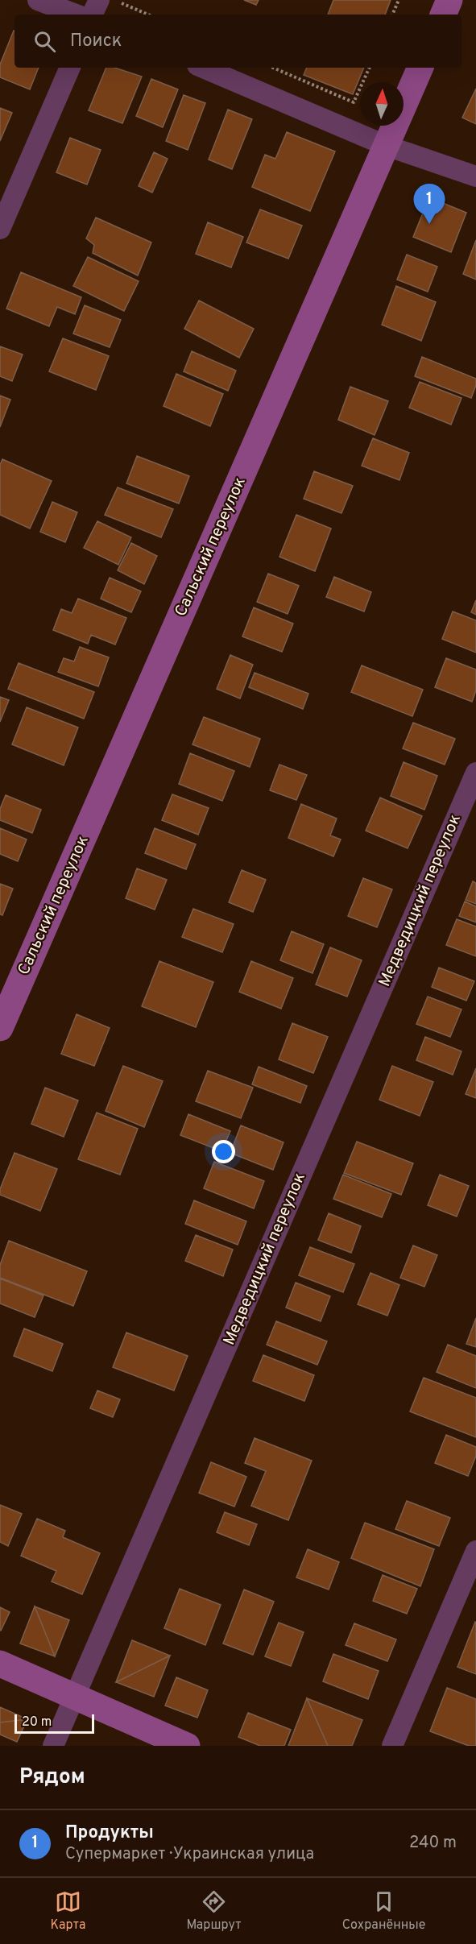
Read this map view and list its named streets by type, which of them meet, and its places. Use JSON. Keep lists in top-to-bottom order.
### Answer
{
  "streets": {
    "main road": ["Сальский переулок"],
    "street": ["Медведицкий переулок"]
  },
  "scale_bar": "20 m",
  "north": "top",
  "page": {
    "search": "Поиск",
    "pins": "1",
    "scale": "20 m",
    "heading": "Рядом",
    "list": [
      {
        "mark": "1",
        "name": "Продукты",
        "note": "Супермаркет · Украинская улица",
        "value": "240 m"
      }
    ],
    "nav": ["Карта", "Маршрут", "Сохранённые"]
  }
}
